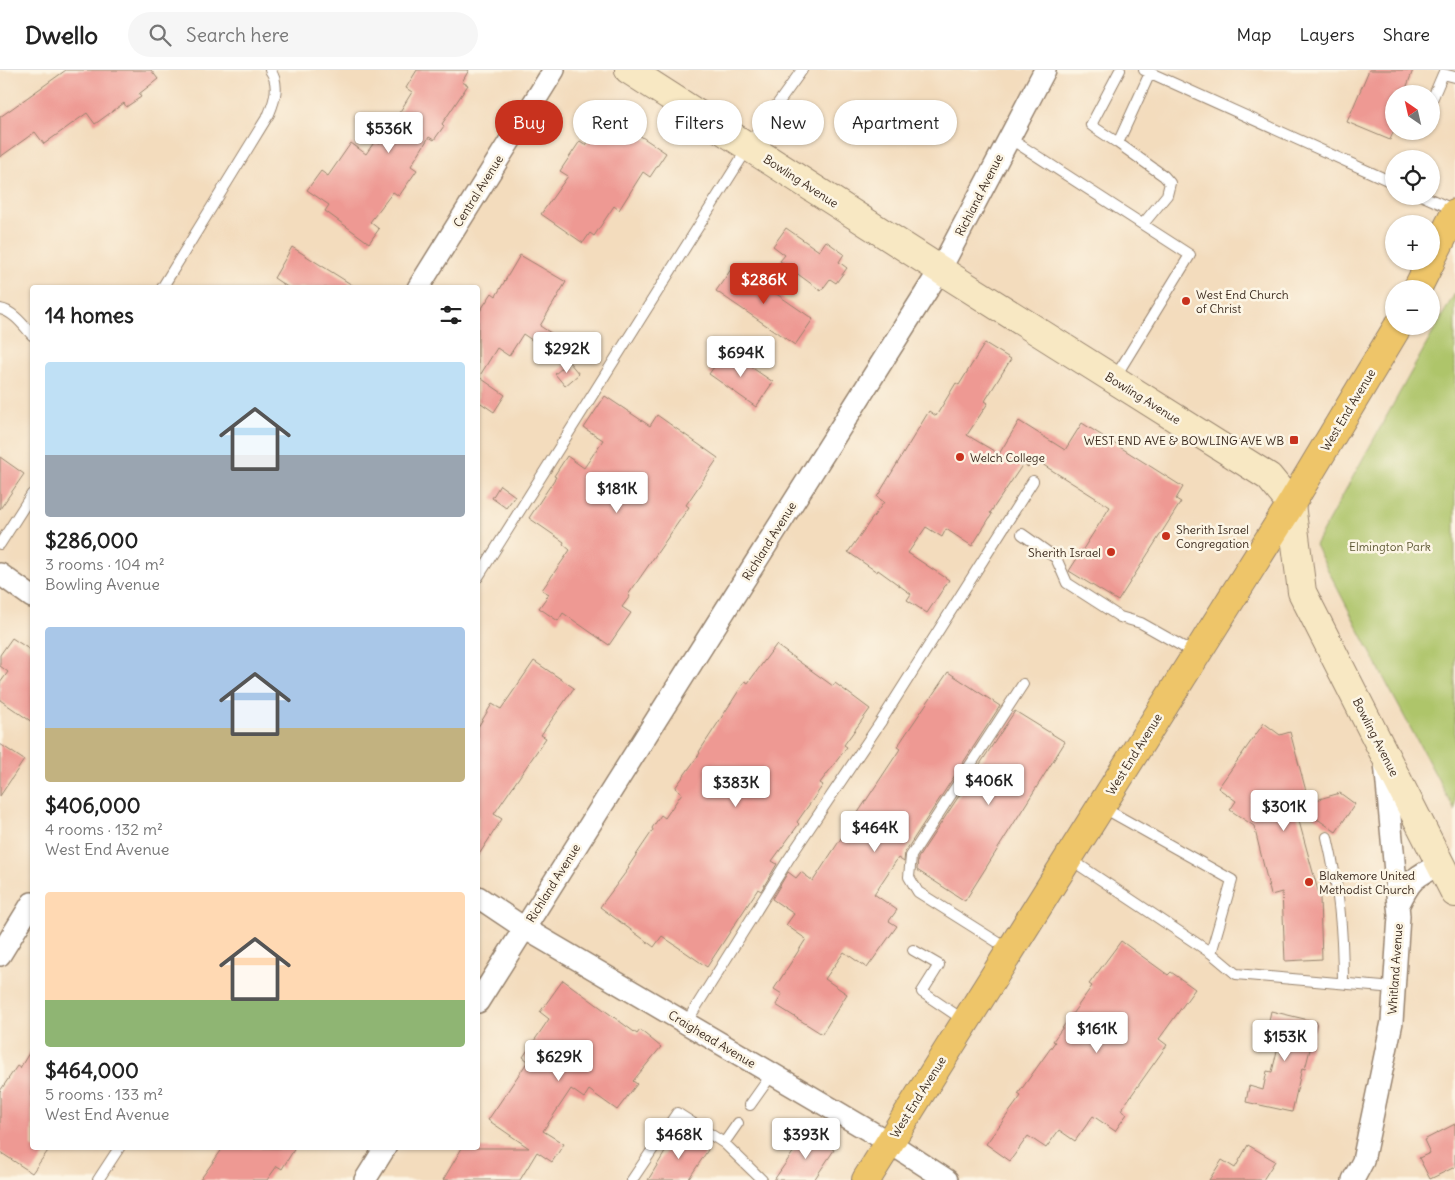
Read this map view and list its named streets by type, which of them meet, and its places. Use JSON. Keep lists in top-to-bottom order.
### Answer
{
  "streets": {
    "main road": ["West End Avenue"],
    "street": [
      "Bowling Avenue",
      "Central Avenue",
      "Richland Avenue",
      "Whitland Avenue",
      "Craighead Avenue"
    ]
  },
  "crossings": [
    ["Bowling Avenue", "Richland Avenue"],
    ["Bowling Avenue", "West End Avenue"],
    ["Bowling Avenue", "Whitland Avenue"],
    ["Richland Avenue", "Craighead Avenue"],
    ["West End Avenue", "Craighead Avenue"]
  ],
  "parks": ["Elmington Park"],
  "places": {
    "other": [
      "West End Church of Christ",
      "Welch College",
      "Sherith Israel Congregation",
      "Sherith Israel",
      "Blakemore United Methodist Church"
    ],
    "transit": ["WEST END AVE & BOWLING AVE WB"]
  },
  "north": "top left",
  "page": {
    "header": "Dwello",
    "search": "Search here",
    "nav": ["Map", "Layers", "Share"],
    "map_buttons": ["+", "−"],
    "chip": [
      "Buy",
      "Rent",
      "Filters",
      "New",
      "Apartment"
    ],
    "price": [
      "$536K",
      "$286K",
      "$292K",
      "$694K",
      "$181K",
      "$406K",
      "$383K",
      "$301K",
      "$464K",
      "$161K",
      "$153K",
      "$629K",
      "$468K",
      "$393K"
    ],
    "heading": "14 homes",
    "list": [
      {
        "name": "$286,000",
        "note": "3 rooms · 104 m² · Bowling Avenue"
      },
      {
        "name": "$406,000",
        "note": "4 rooms · 132 m² · West End Avenue"
      },
      {
        "name": "$464,000",
        "note": "5 rooms · 133 m² · West End Avenue"
      }
    ]
  }
}
